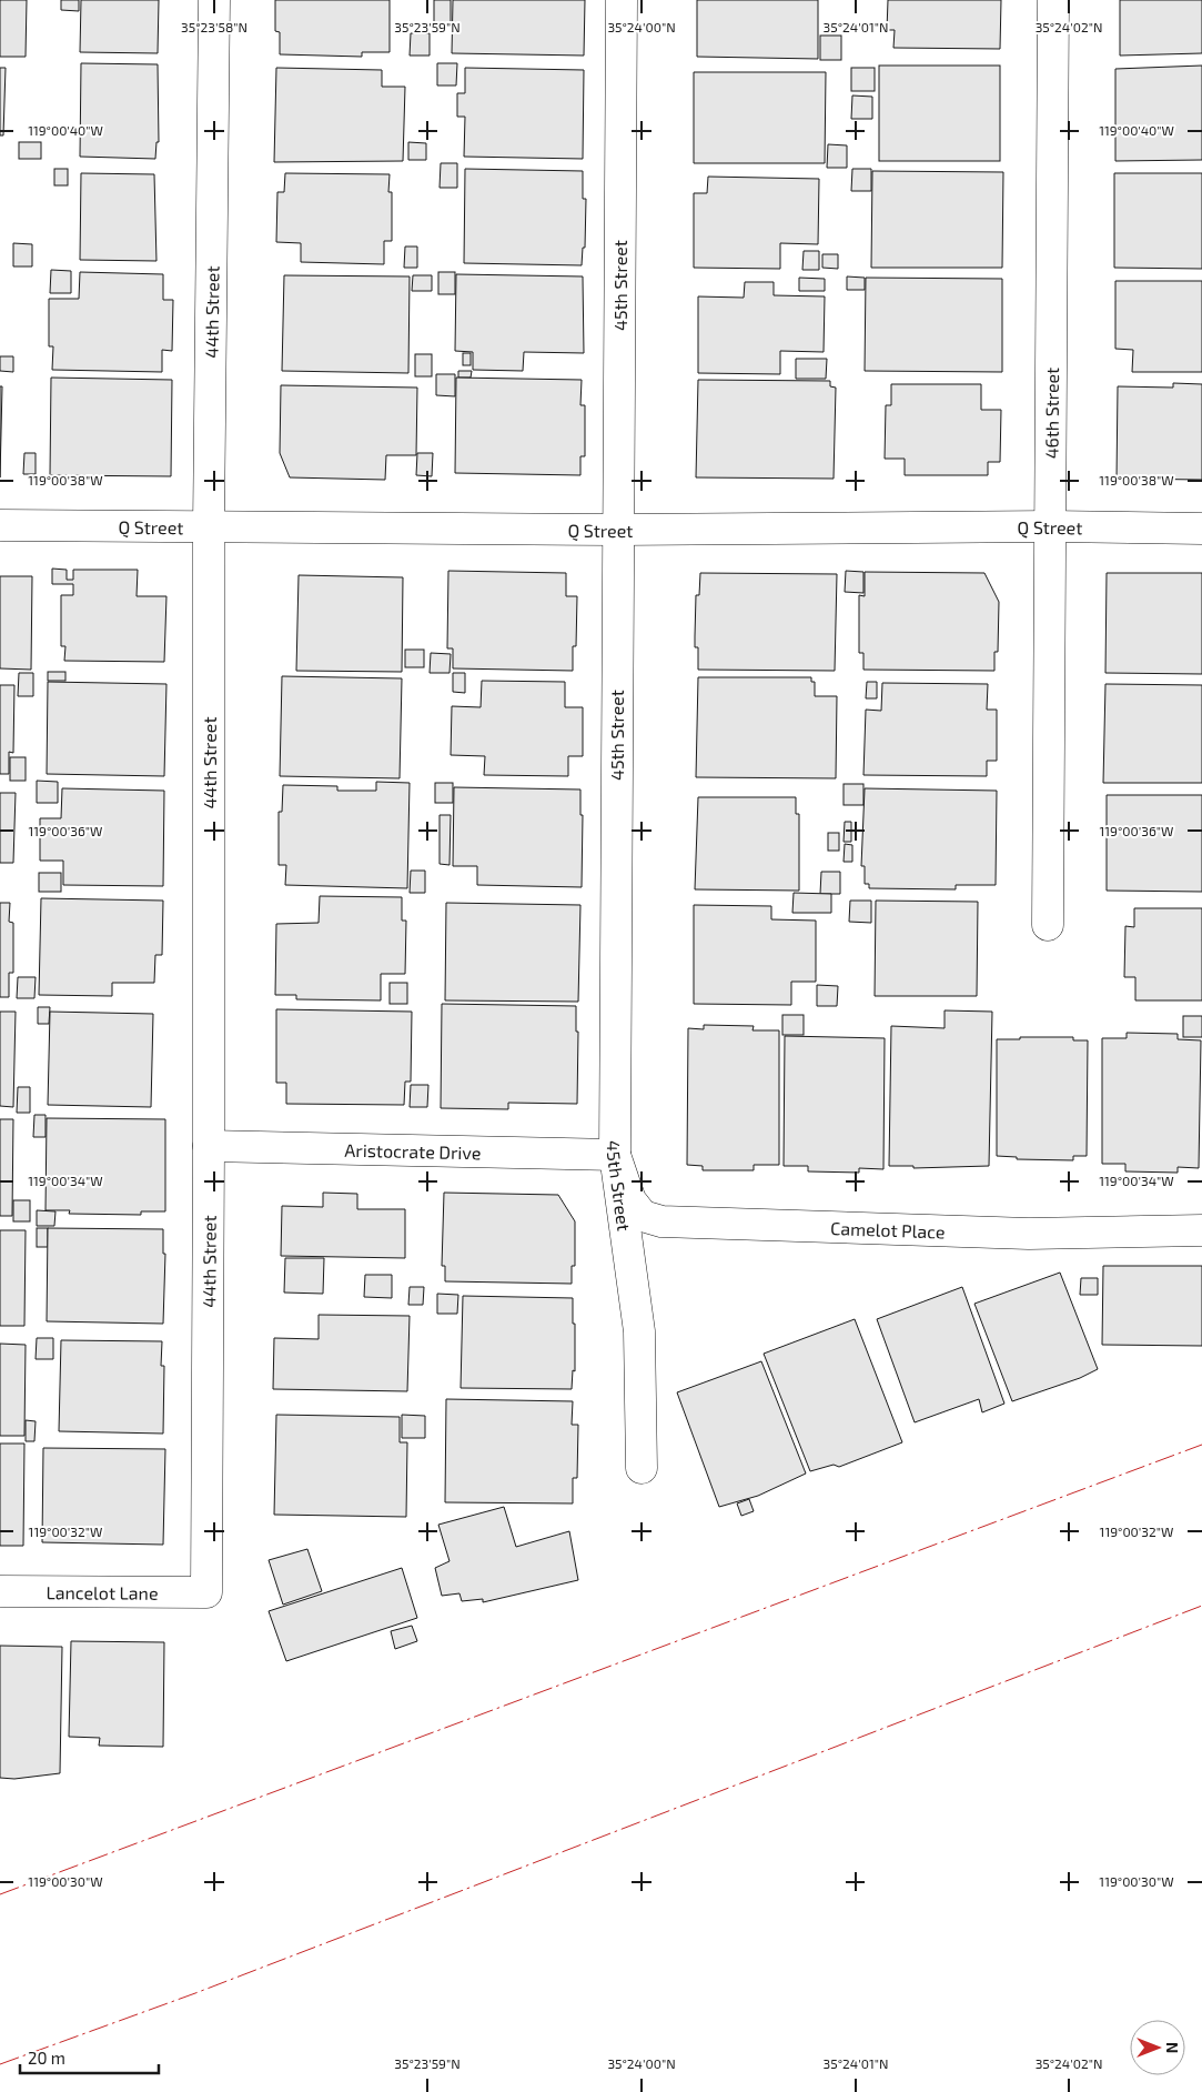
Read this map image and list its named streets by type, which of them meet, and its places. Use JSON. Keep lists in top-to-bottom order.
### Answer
{
  "streets": {
    "street": [
      "45th Street",
      "44th Street",
      "46th Street",
      "Q Street",
      "Aristocrate Drive",
      "Camelot Place",
      "Lancelot Lane"
    ]
  },
  "crossings": [
    ["45th Street", "Q Street"],
    ["45th Street", "Aristocrate Drive"],
    ["45th Street", "Camelot Place"],
    ["44th Street", "Q Street"],
    ["44th Street", "Aristocrate Drive"],
    ["44th Street", "Lancelot Lane"],
    ["46th Street", "Q Street"],
    ["Aristocrate Drive", "Camelot Place"]
  ],
  "scale_bar": "20 m",
  "north": "right",
  "coordinates": [
    "35°23'58\"N",
    "35°23'59\"N",
    "35°24'00\"N",
    "35°24'01\"N",
    "35°24'02\"N",
    "119°00'40\"W",
    "119°00'38\"W",
    "119°00'36\"W",
    "119°00'34\"W",
    "119°00'32\"W",
    "119°00'30\"W"
  ]
}
